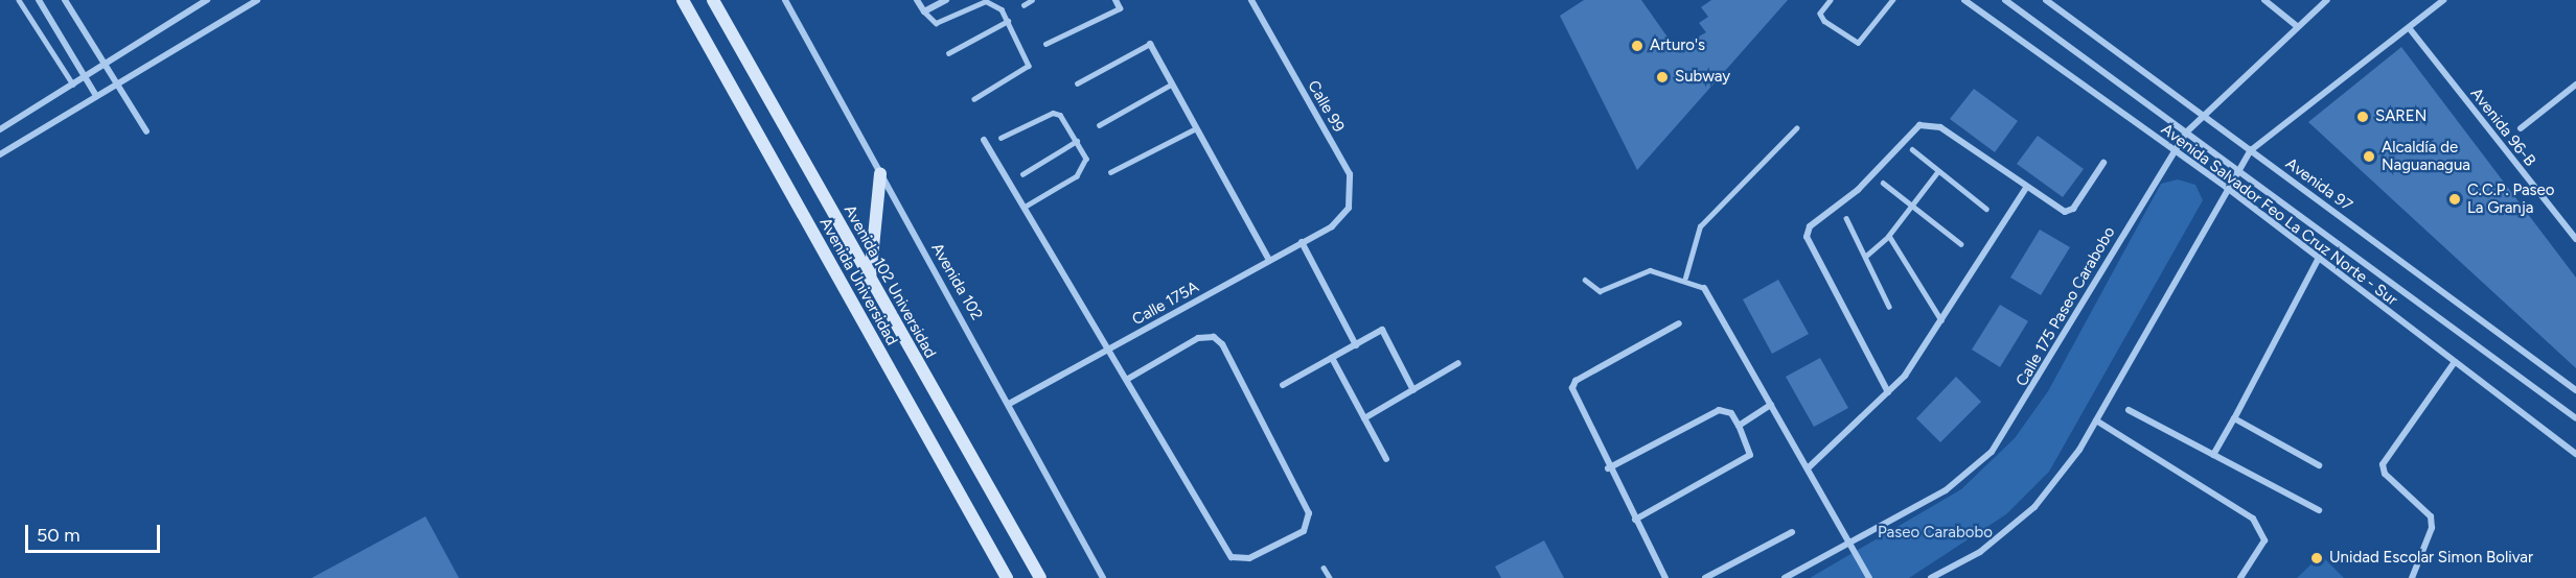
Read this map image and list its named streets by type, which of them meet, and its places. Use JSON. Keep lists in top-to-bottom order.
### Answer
{
  "streets": {
    "main road": ["Avenida Universidad", "Avenida 102 Universidad"],
    "street": [
      "Calle 99",
      "Avenida 96-B",
      "Avenida 97",
      "Avenida Salvador Feo La Cruz Norte - Sur",
      "Avenida 102",
      "Calle 175A",
      "Calle 175 Paseo Carabobo"
    ]
  },
  "crossings": [
    ["Calle 99", "Calle 175A"],
    ["Avenida 97", "Calle 175 Paseo Carabobo"],
    ["Avenida Salvador Feo La Cruz Norte - Sur", "Calle 175 Paseo Carabobo"],
    ["Avenida 102", "Calle 175A"]
  ],
  "parks": ["Paseo Carabobo"],
  "places": [
    "Arturo's",
    "Subway",
    "SAREN",
    "Alcaldía de Naguanagua",
    "C.C.P. Paseo La Granja",
    "Unidad Escolar Simon Bolivar"
  ],
  "scale_bar": "50 m"
}
